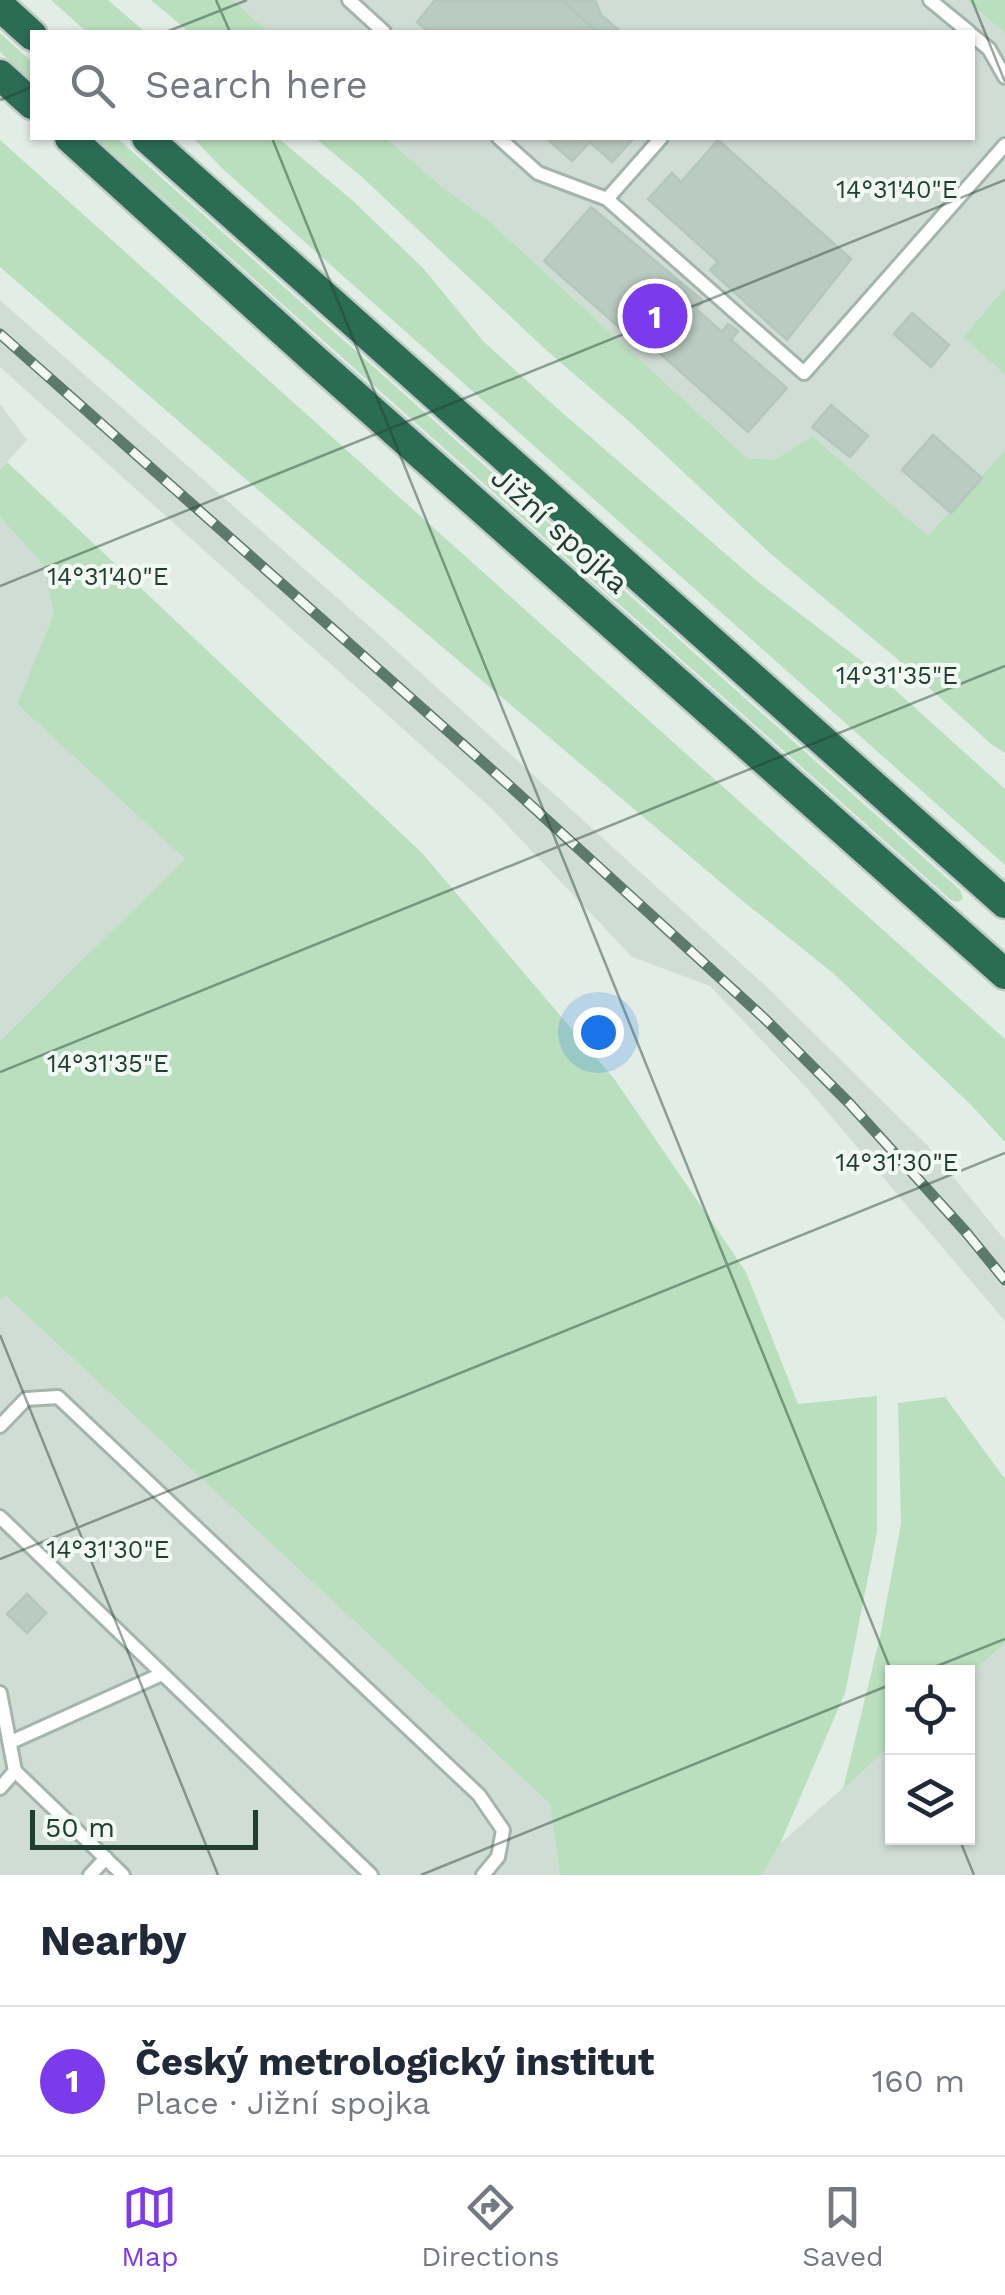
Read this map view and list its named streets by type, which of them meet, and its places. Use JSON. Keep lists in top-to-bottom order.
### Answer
{
  "streets": {
    "highway": ["Jižní spojka"]
  },
  "scale_bar": "50 m",
  "page": {
    "search": "Search here",
    "pins": "1",
    "scale": "50 m",
    "heading": "Nearby",
    "list": [
      {
        "mark": "1",
        "name": "Český metrologický institut",
        "note": "Place · Jižní spojka",
        "value": "160 m"
      }
    ],
    "nav": ["Map", "Directions", "Saved"]
  },
  "coordinates": ["14°31'40\"E", "14°31'35\"E", "14°31'30\"E"]
}
